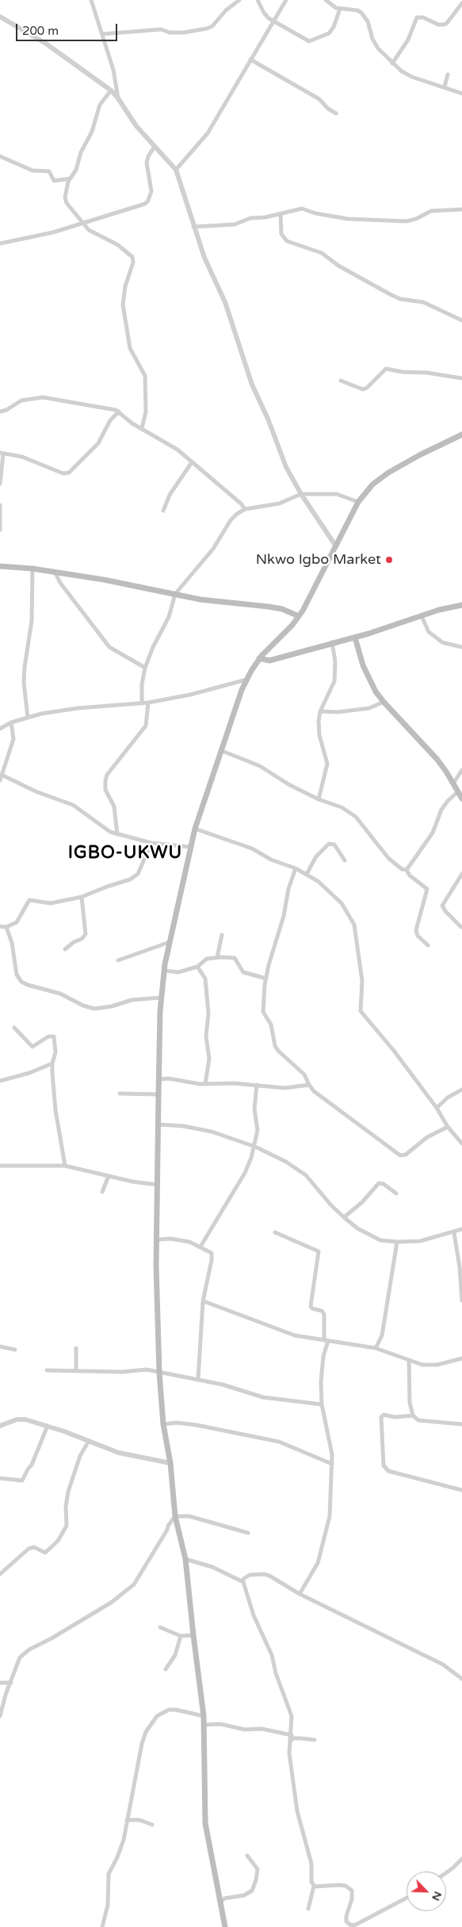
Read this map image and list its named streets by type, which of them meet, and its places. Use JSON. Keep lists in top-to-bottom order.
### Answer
{
  "districts": ["IGBO-UKWU"],
  "places": ["Nkwo Igbo Market"],
  "scale_bar": "200 m",
  "north": "bottom right"
}
